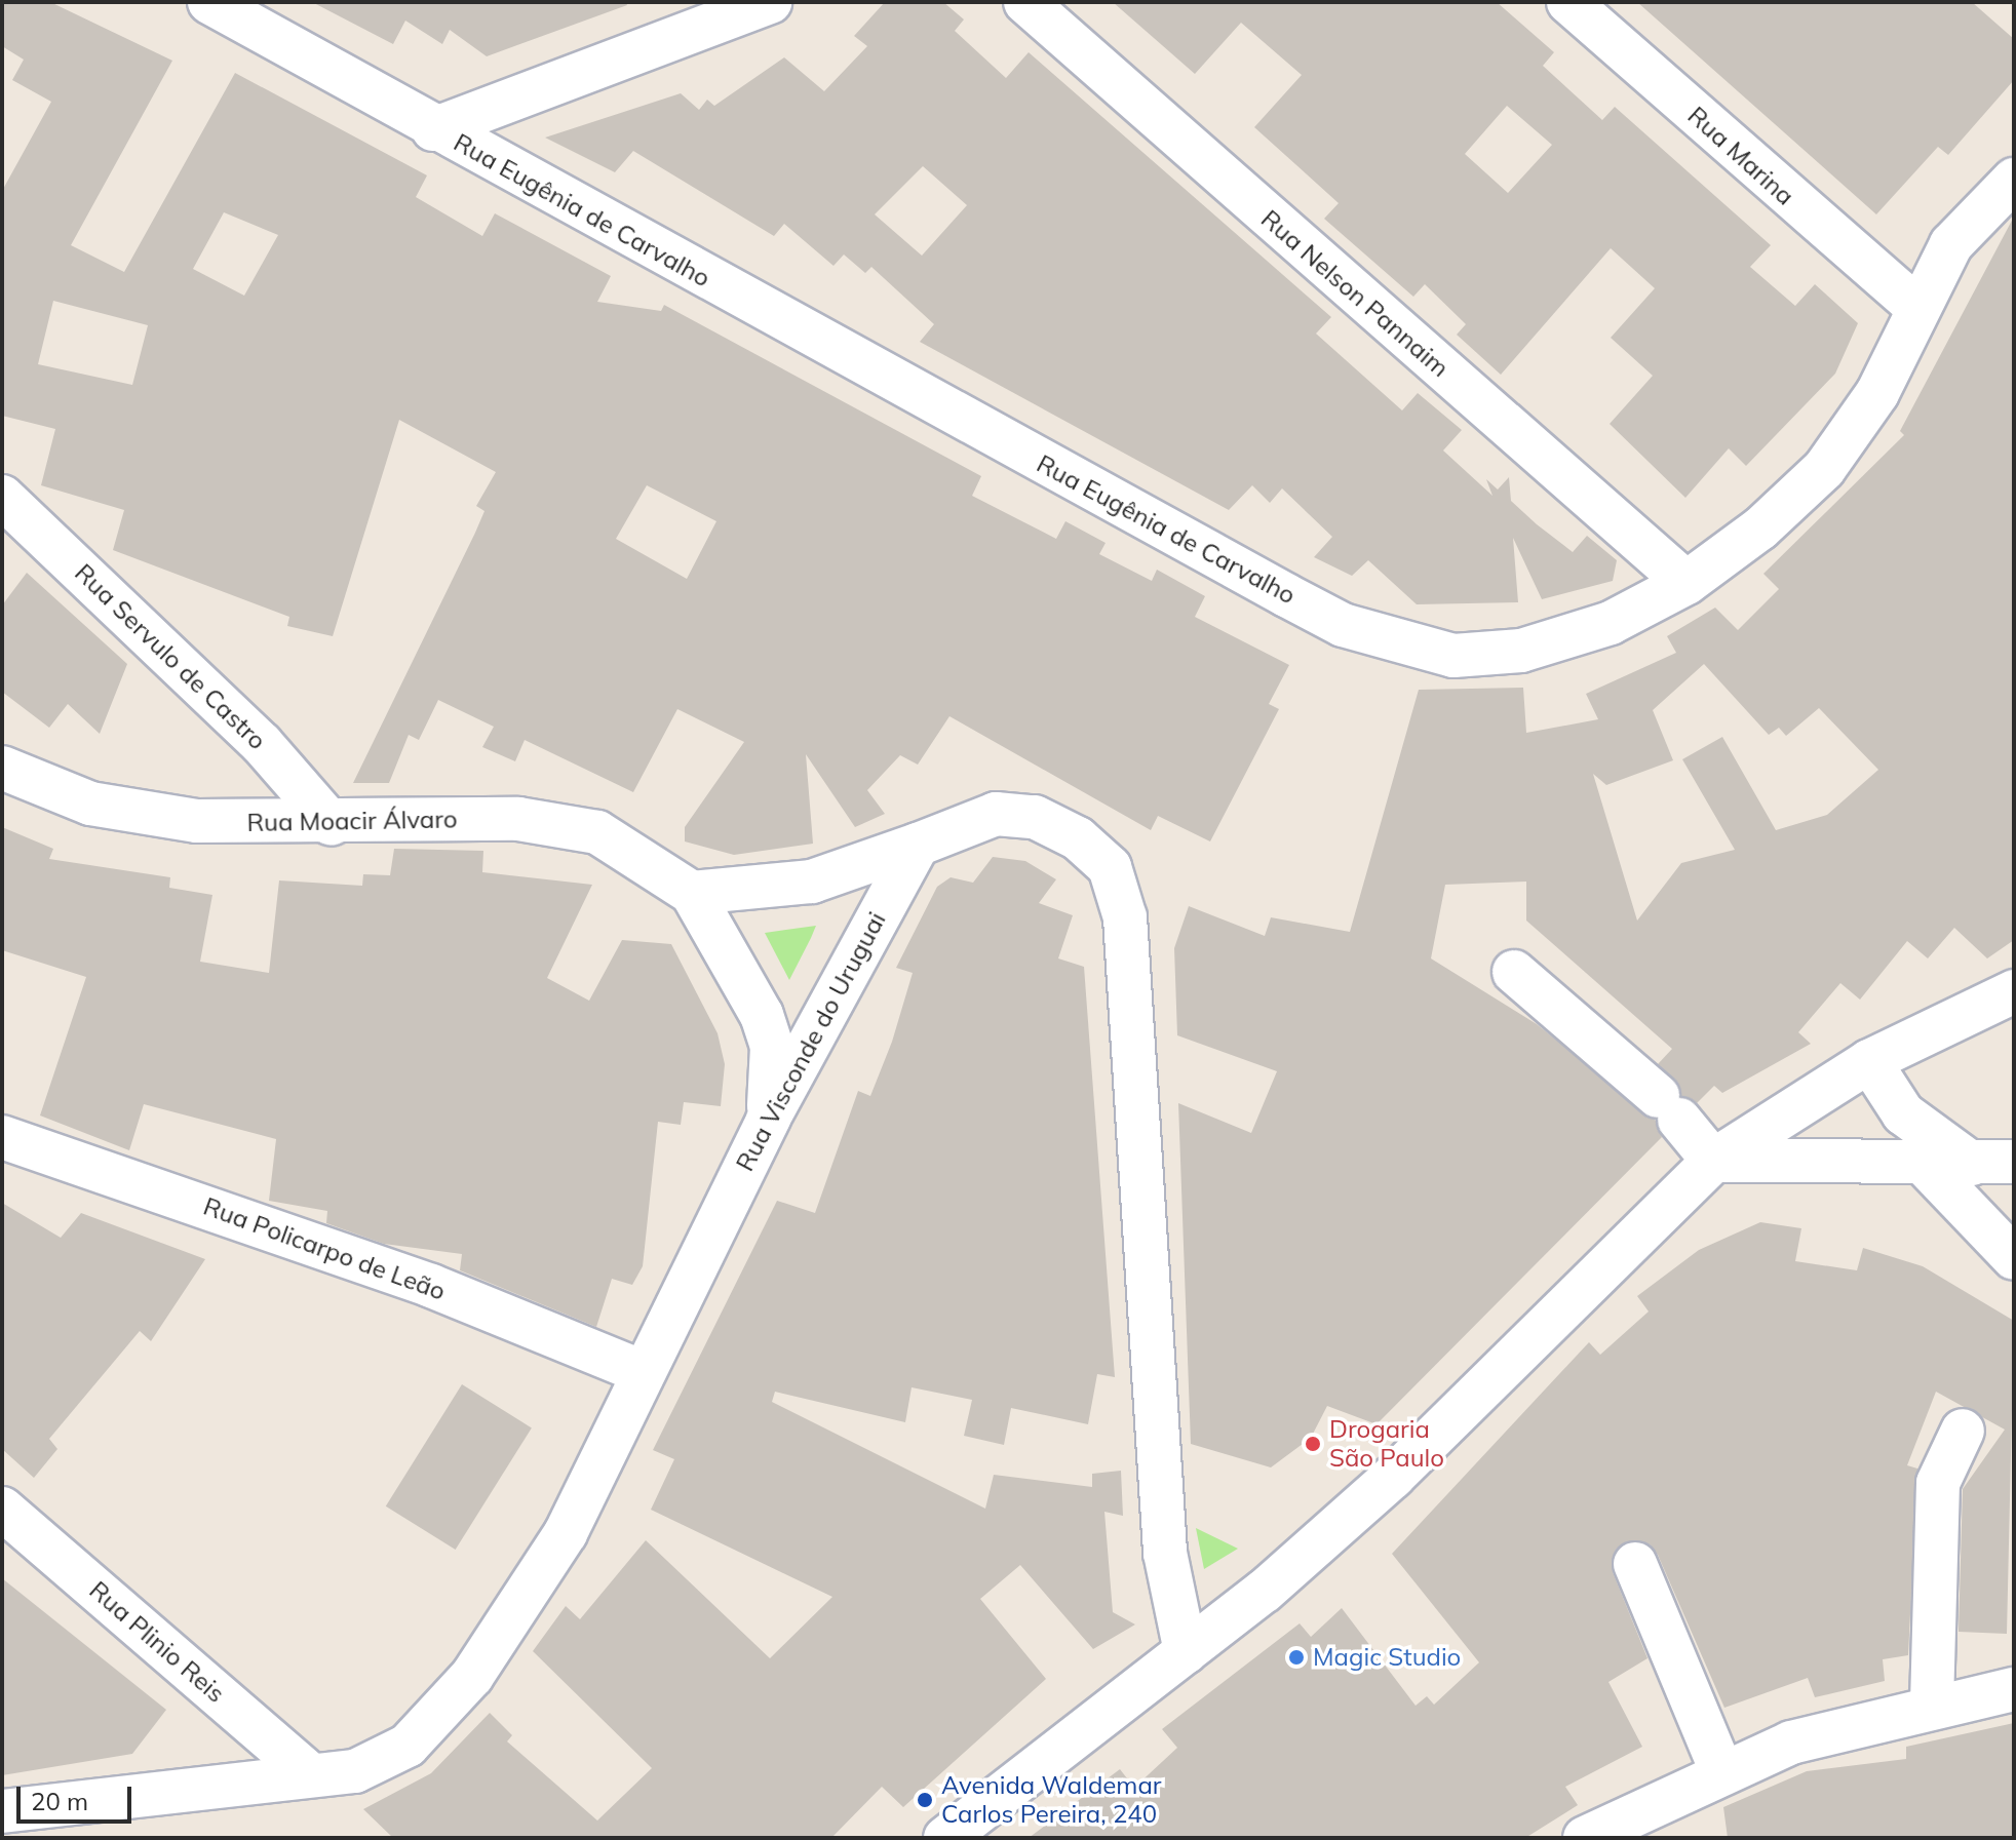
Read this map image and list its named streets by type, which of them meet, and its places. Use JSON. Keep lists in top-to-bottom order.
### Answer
{
  "streets": {
    "street": [
      "Rua Marina",
      "Rua Eugênia de Carvalho",
      "Rua Nelson Pannaim",
      "Rua Servulo de Castro",
      "Rua Moacir Álvaro",
      "Rua Visconde do Uruguai",
      "Rua Policarpo de Leão",
      "Rua Plinio Reis"
    ]
  },
  "crossings": [
    ["Rua Marina", "Rua Eugênia de Carvalho"],
    ["Rua Eugênia de Carvalho", "Rua Nelson Pannaim"],
    ["Rua Servulo de Castro", "Rua Moacir Álvaro"],
    ["Rua Moacir Álvaro", "Rua Visconde do Uruguai"],
    ["Rua Visconde do Uruguai", "Rua Policarpo de Leão"],
    ["Rua Visconde do Uruguai", "Rua Plinio Reis"]
  ],
  "places": ["Drogaria São Paulo", "Magic Studio", "Avenida Waldemar Carlos Pereira, 240"],
  "scale_bar": "20 m"
}
